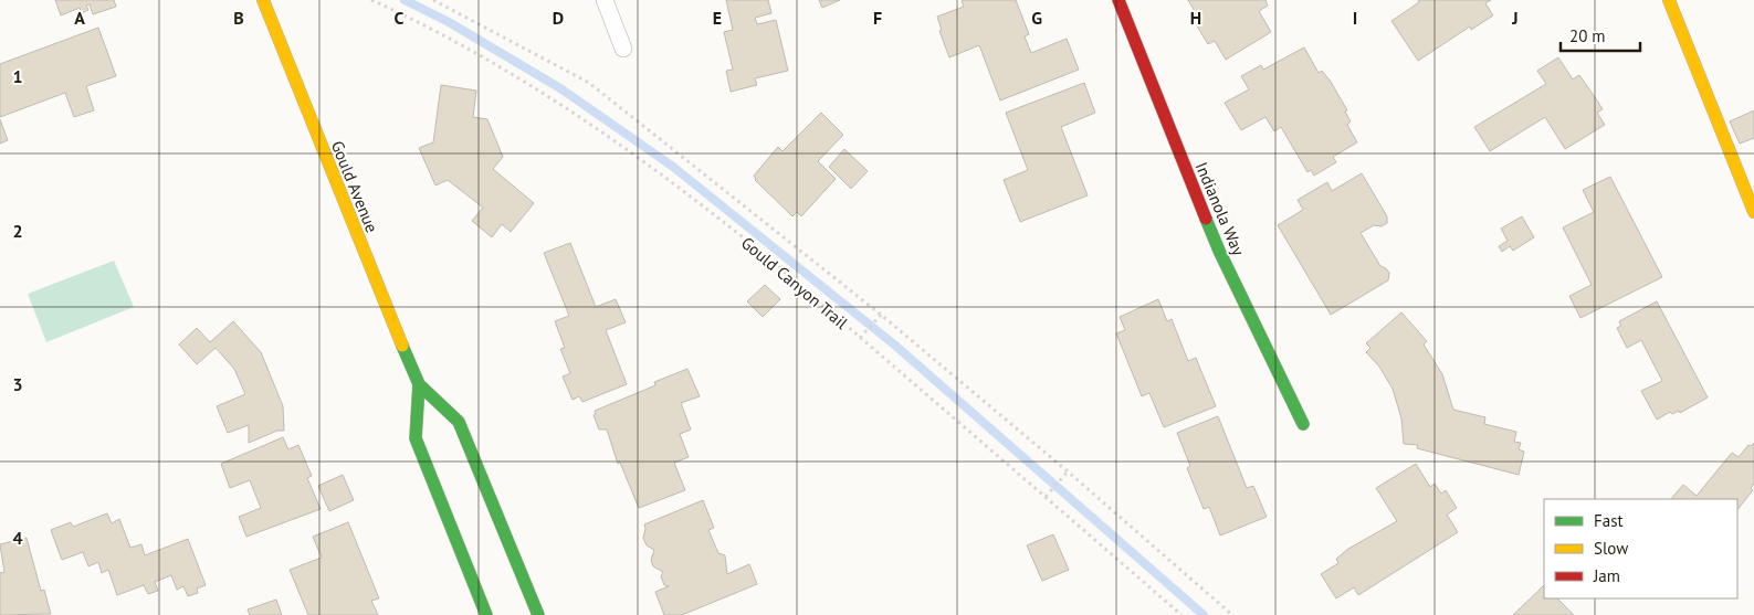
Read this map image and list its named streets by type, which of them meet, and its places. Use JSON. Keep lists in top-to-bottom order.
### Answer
{
  "streets": {
    "street": ["Gould Avenue", "Indianola Way"],
    "path": ["Gould Canyon Trail"]
  },
  "legend": ["Fast", "Slow", "Jam"],
  "scale_bar": "20 m",
  "grid": {
    "columns": [
      "A",
      "B",
      "C",
      "D",
      "E",
      "F",
      "G",
      "H",
      "I",
      "J"
    ],
    "rows": [
      "1",
      "2",
      "3",
      "4"
    ]
  }
}
